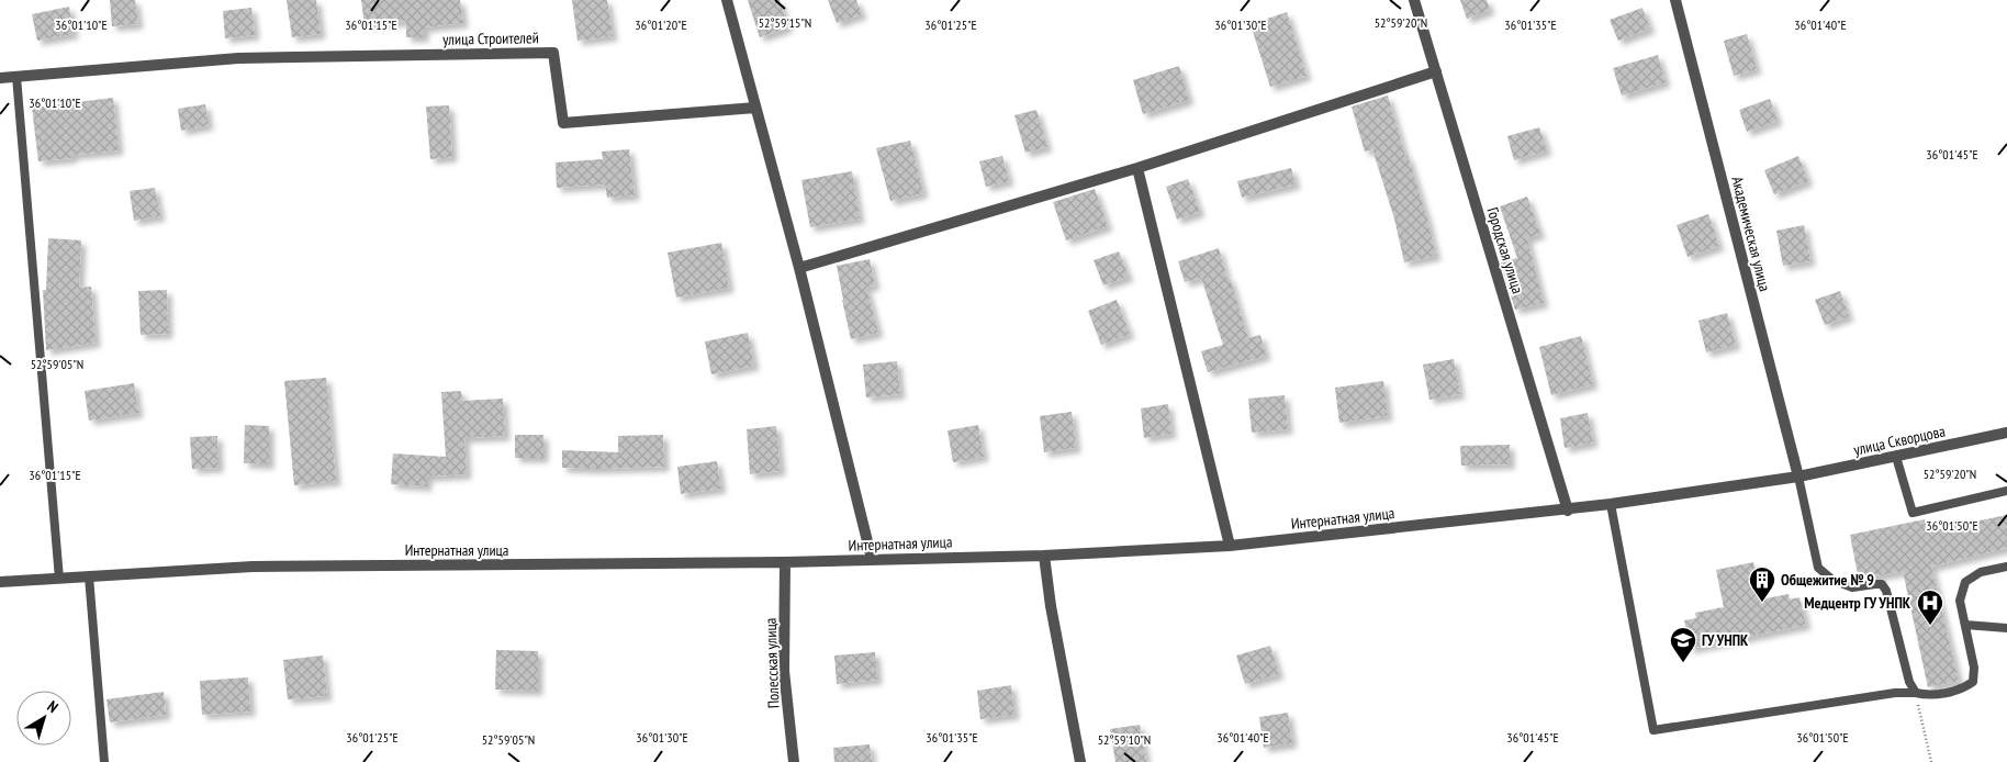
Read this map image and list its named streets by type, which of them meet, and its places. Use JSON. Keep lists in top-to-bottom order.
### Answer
{
  "streets": {
    "street": [
      "улица Строителей",
      "Академическая улица",
      "Городская улица",
      "улица Скворцова",
      "Интернатная улица",
      "Полесская улица"
    ]
  },
  "crossings": [
    ["Академическая улица", "улица Скворцова"],
    ["Академическая улица", "Интернатная улица"],
    ["Городская улица", "Интернатная улица"],
    ["улица Скворцова", "Интернатная улица"],
    ["Интернатная улица", "Полесская улица"]
  ],
  "places": {
    "building": ["Общежитие № 9"],
    "hospital": ["Медцентр ГУ УНПК"],
    "school or university": ["ГУ УНПК"]
  },
  "north": "top right",
  "coordinates": [
    "52°59'15\"N",
    "52°59'20\"N",
    "36°01'10\"E",
    "36°01'15\"E",
    "36°01'20\"E",
    "36°01'25\"E",
    "36°01'30\"E",
    "36°01'35\"E",
    "36°01'40\"E",
    "36°01'45\"E",
    "52°59'05\"N",
    "36°01'50\"E",
    "52°59'10\"N"
  ]
}
